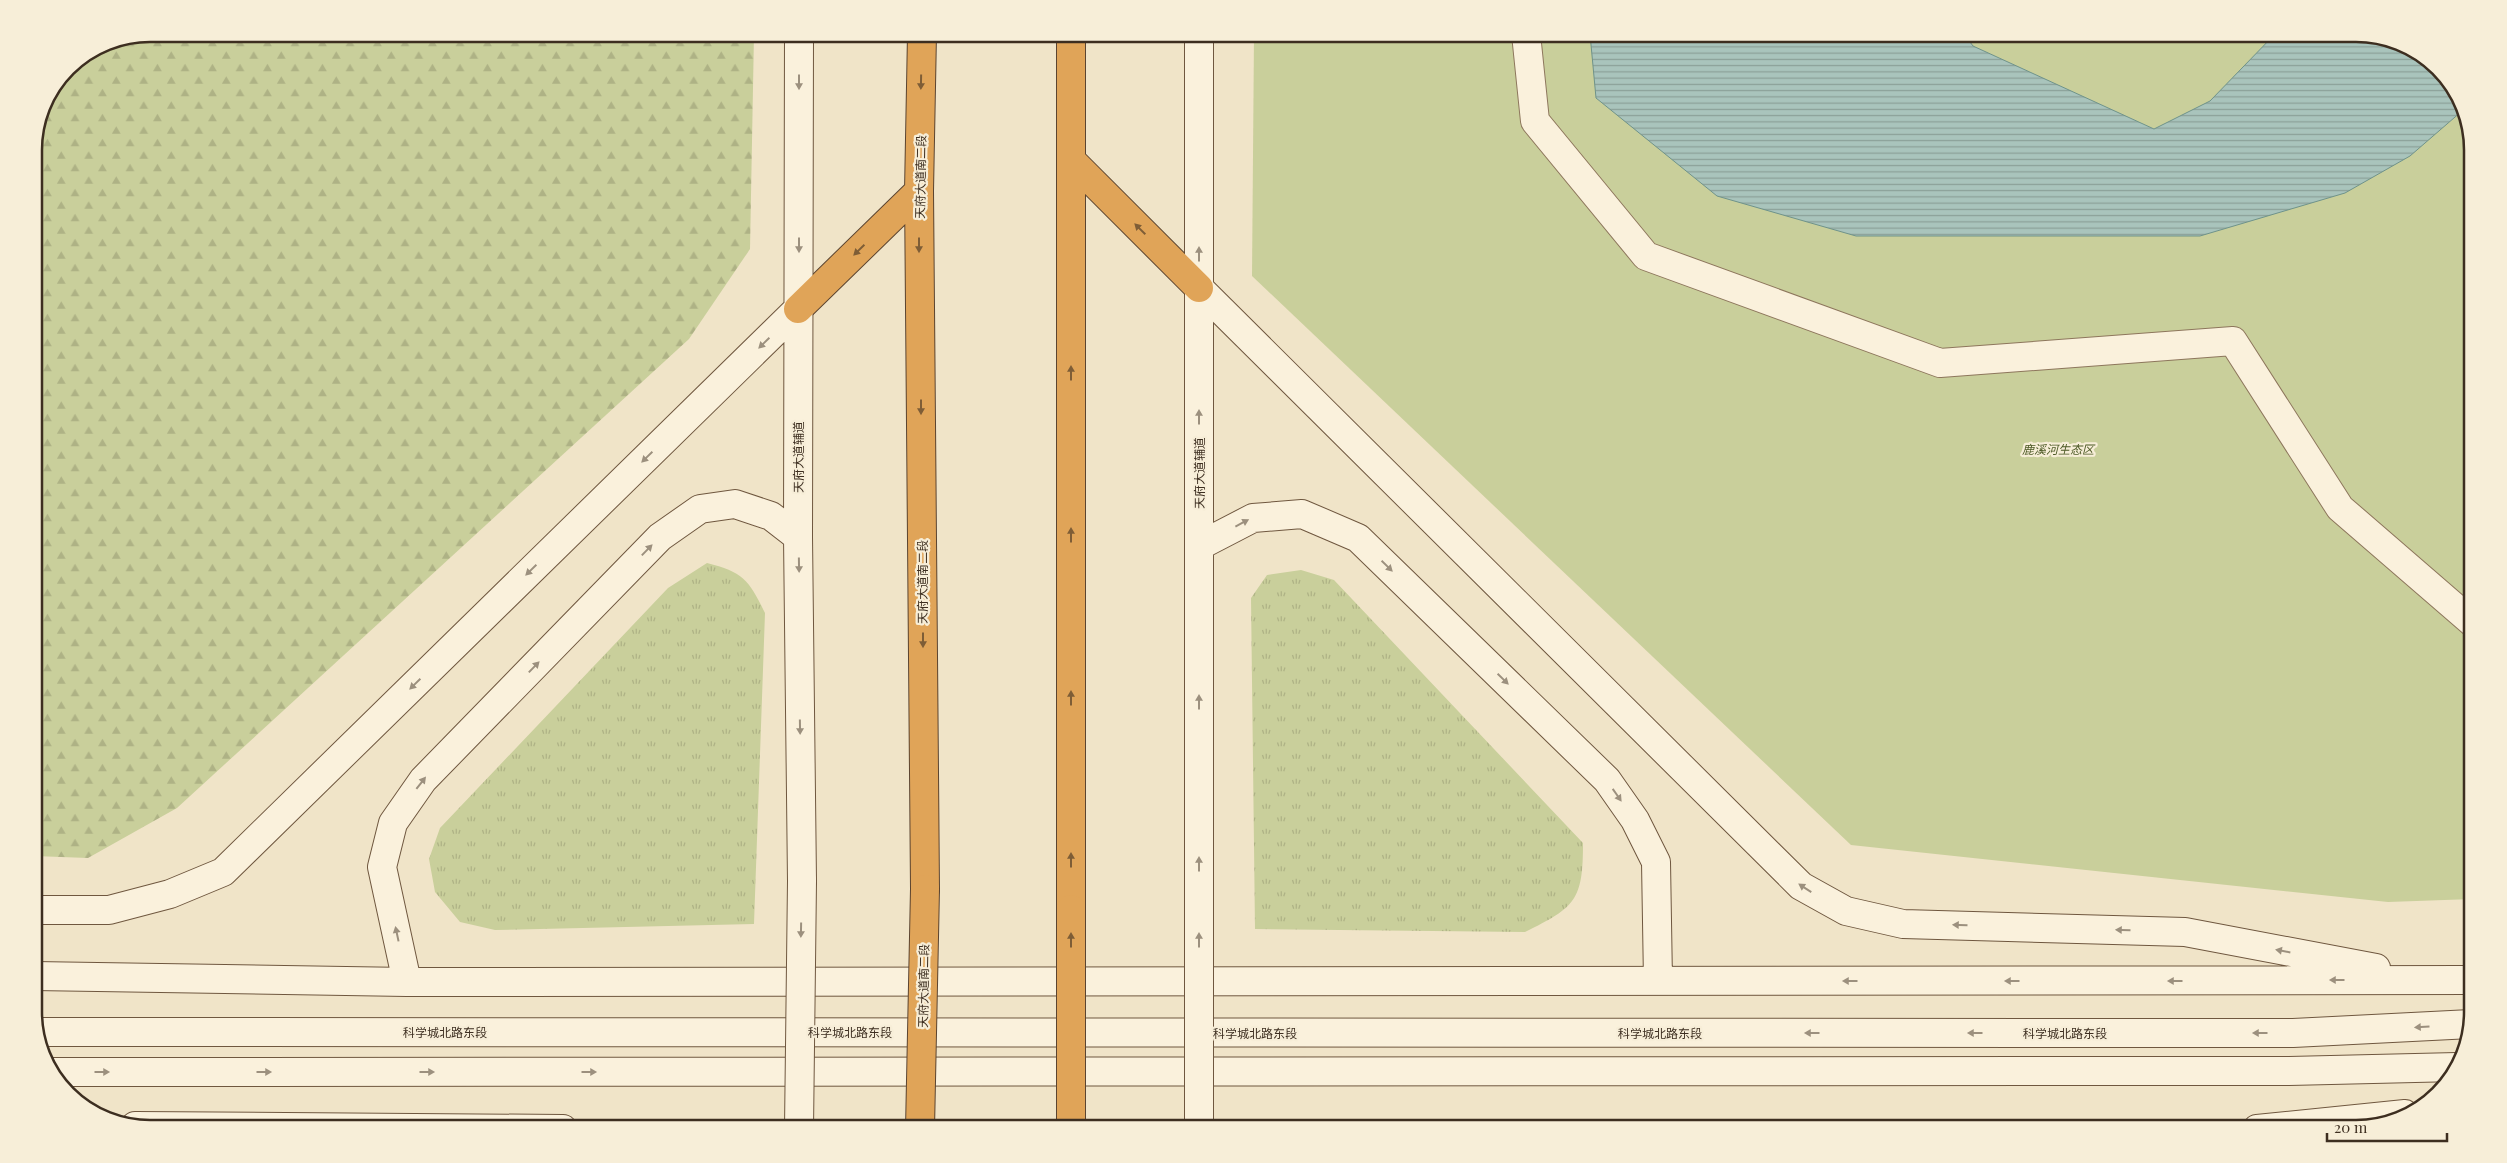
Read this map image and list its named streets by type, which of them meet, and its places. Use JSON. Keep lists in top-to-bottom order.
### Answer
{
  "streets": {
    "highway": ["天府大道南二段"],
    "main road": ["天府大道辅道", "科学城北路东段"]
  },
  "parks": ["鹿溪河生态区"],
  "scale_bar": "20 m"
}
